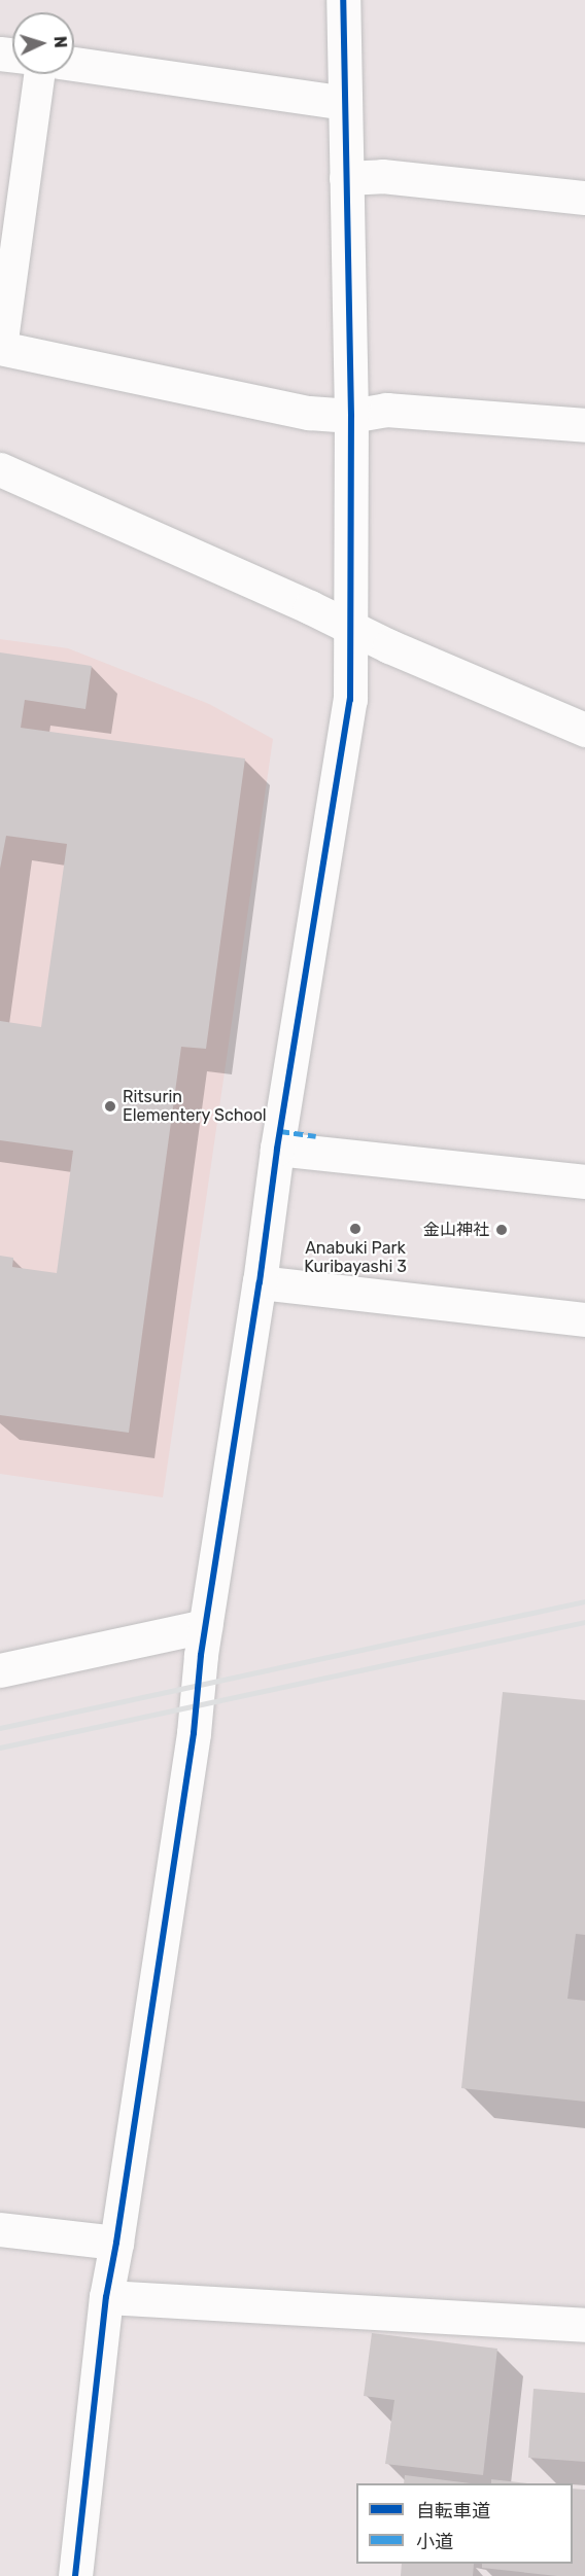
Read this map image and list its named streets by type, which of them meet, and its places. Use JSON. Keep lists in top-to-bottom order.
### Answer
{
  "places": ["Ritsurin Elementery School", "Anabuki Park Kuribayashi 3", "金山神社"],
  "legend": ["自転車道", "小道"],
  "north": "right"
}
